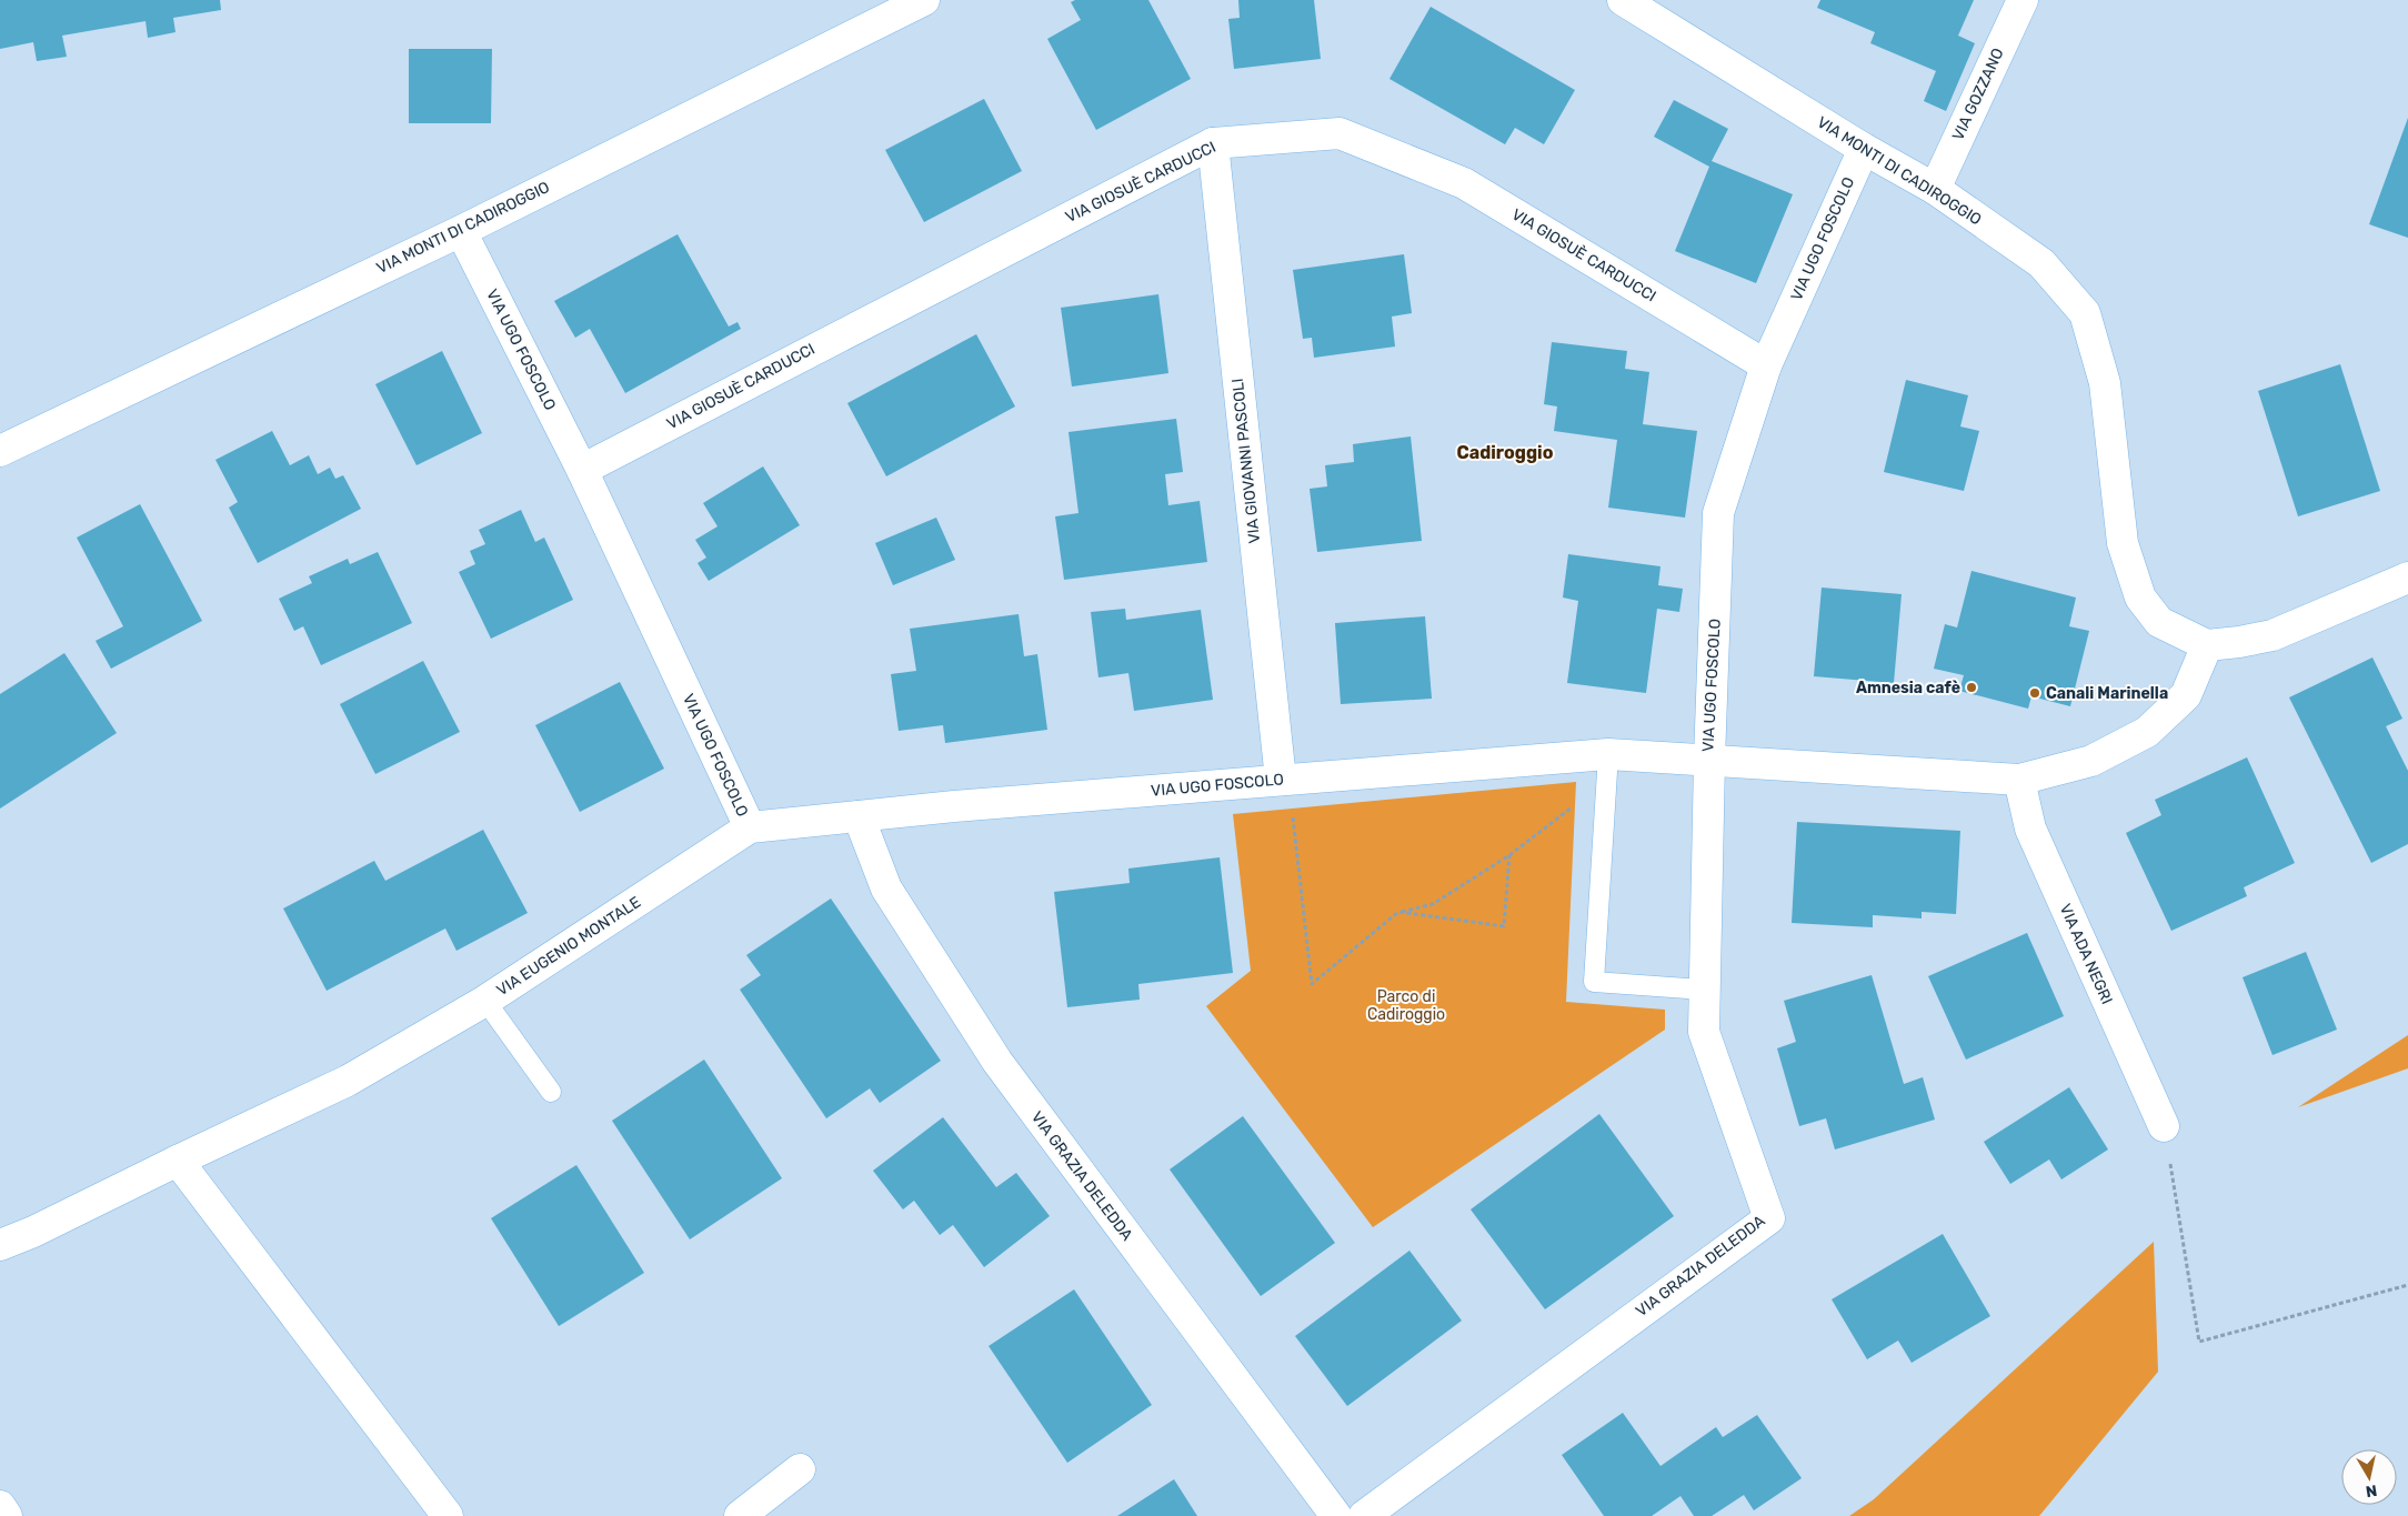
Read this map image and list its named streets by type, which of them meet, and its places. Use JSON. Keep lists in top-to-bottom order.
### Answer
{
  "streets": {
    "street": [
      "VIA GOZZANO",
      "VIA MONTI DI CADIROGGIO",
      "VIA GIOSUÈ CARDUCCI",
      "VIA UGO FOSCOLO",
      "VIA GIOVANNI PASCOLI",
      "VIA EUGENIO MONTALE",
      "VIA ADA NEGRI",
      "VIA GRAZIA DELEDDA"
    ]
  },
  "crossings": [
    ["VIA GOZZANO", "VIA MONTI DI CADIROGGIO"],
    ["VIA MONTI DI CADIROGGIO", "VIA UGO FOSCOLO"],
    ["VIA GIOSUÈ CARDUCCI", "VIA UGO FOSCOLO"],
    ["VIA GIOSUÈ CARDUCCI", "VIA GIOVANNI PASCOLI"],
    ["VIA UGO FOSCOLO", "VIA GIOVANNI PASCOLI"],
    ["VIA UGO FOSCOLO", "VIA EUGENIO MONTALE"],
    ["VIA UGO FOSCOLO", "VIA GRAZIA DELEDDA"]
  ],
  "districts": ["Cadiroggio"],
  "parks": ["Parco di Cadiroggio"],
  "places": ["Amnesia cafè", "Canali Marinella"],
  "north": "bottom"
}
